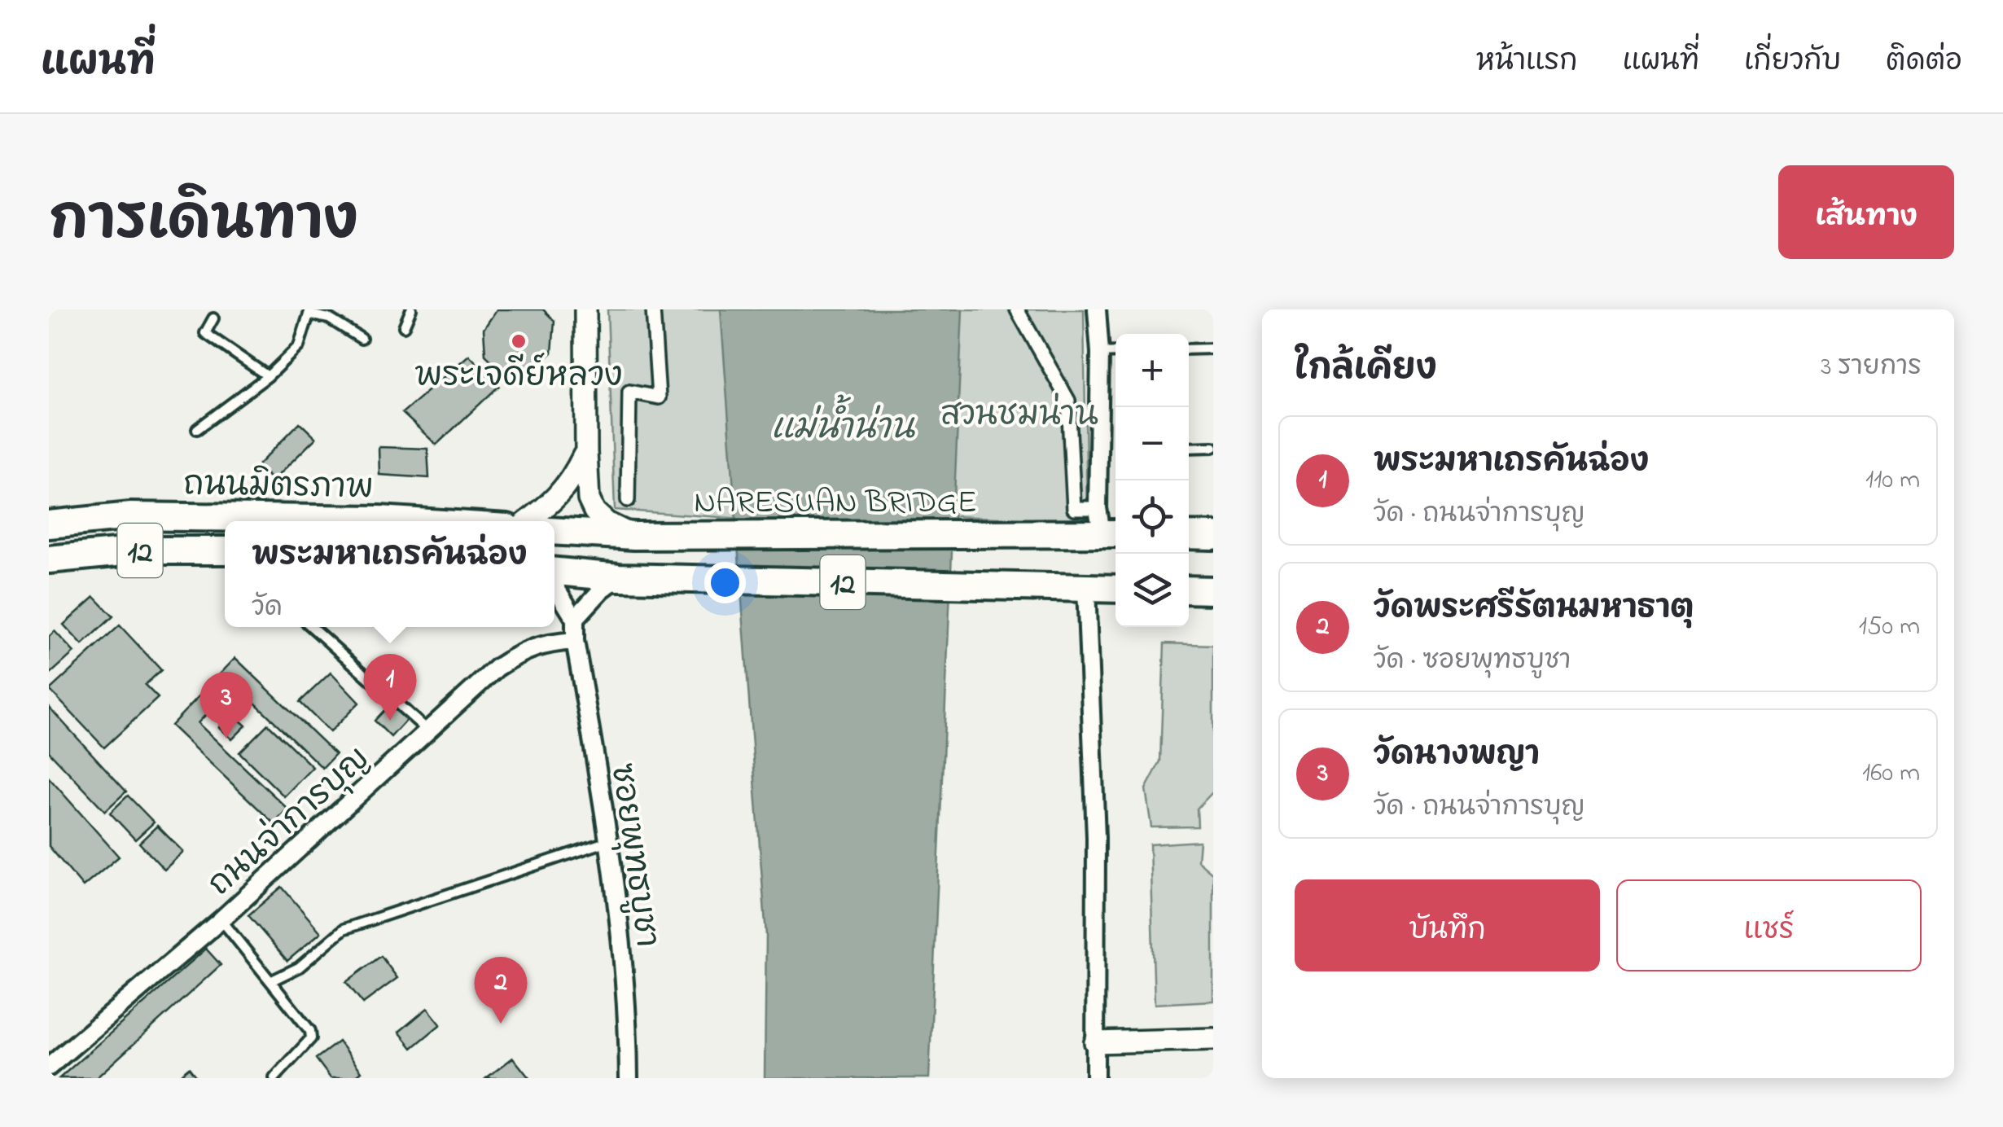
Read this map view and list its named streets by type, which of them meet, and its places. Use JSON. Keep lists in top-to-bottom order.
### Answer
{
  "streets": {
    "main road": ["ถนนมิตรภาพ", "NARESUAN BRIDGE", "12"],
    "street": ["ถนนจ่าการบุญ", "ซอยพุทธบูชา"]
  },
  "crossings": [
    ["NARESUAN BRIDGE", "12"],
    ["ถนนจ่าการบุญ", "ซอยพุทธบูชา"]
  ],
  "water": ["แม่น้ำน่าน"],
  "parks": ["สวนชมน่าน"],
  "places": ["พระเจดีย์หลวง"],
  "page": {
    "header": "แผนที่",
    "nav": [
      "หน้าแรก",
      "แผนที่",
      "เกี่ยวกับ",
      "ติดต่อ"
    ],
    "title": "การเดินทาง",
    "buttons": [
      "เส้นทาง",
      ["บันทึก", "แชร์"]
    ],
    "heading": ["ใกล้เคียง", "3 รายการ"],
    "map_buttons": ["+", "−"],
    "list": [
      {
        "mark": "1",
        "name": "พระมหาเถรคันฉ่อง",
        "note": "วัด · ถนนจ่าการบุญ",
        "value": "110 m"
      },
      {
        "mark": "2",
        "name": "วัดพระศรีรัตนมหาธาตุ",
        "note": "วัด · ซอยพุทธบูชา",
        "value": "150 m"
      },
      {
        "mark": "3",
        "name": "วัดนางพญา",
        "note": "วัด · ถนนจ่าการบุญ",
        "value": "160 m"
      }
    ],
    "popup": ["พระมหาเถรคันฉ่อง", "วัด"],
    "pins": ["1", "3", "2"]
  }
}
